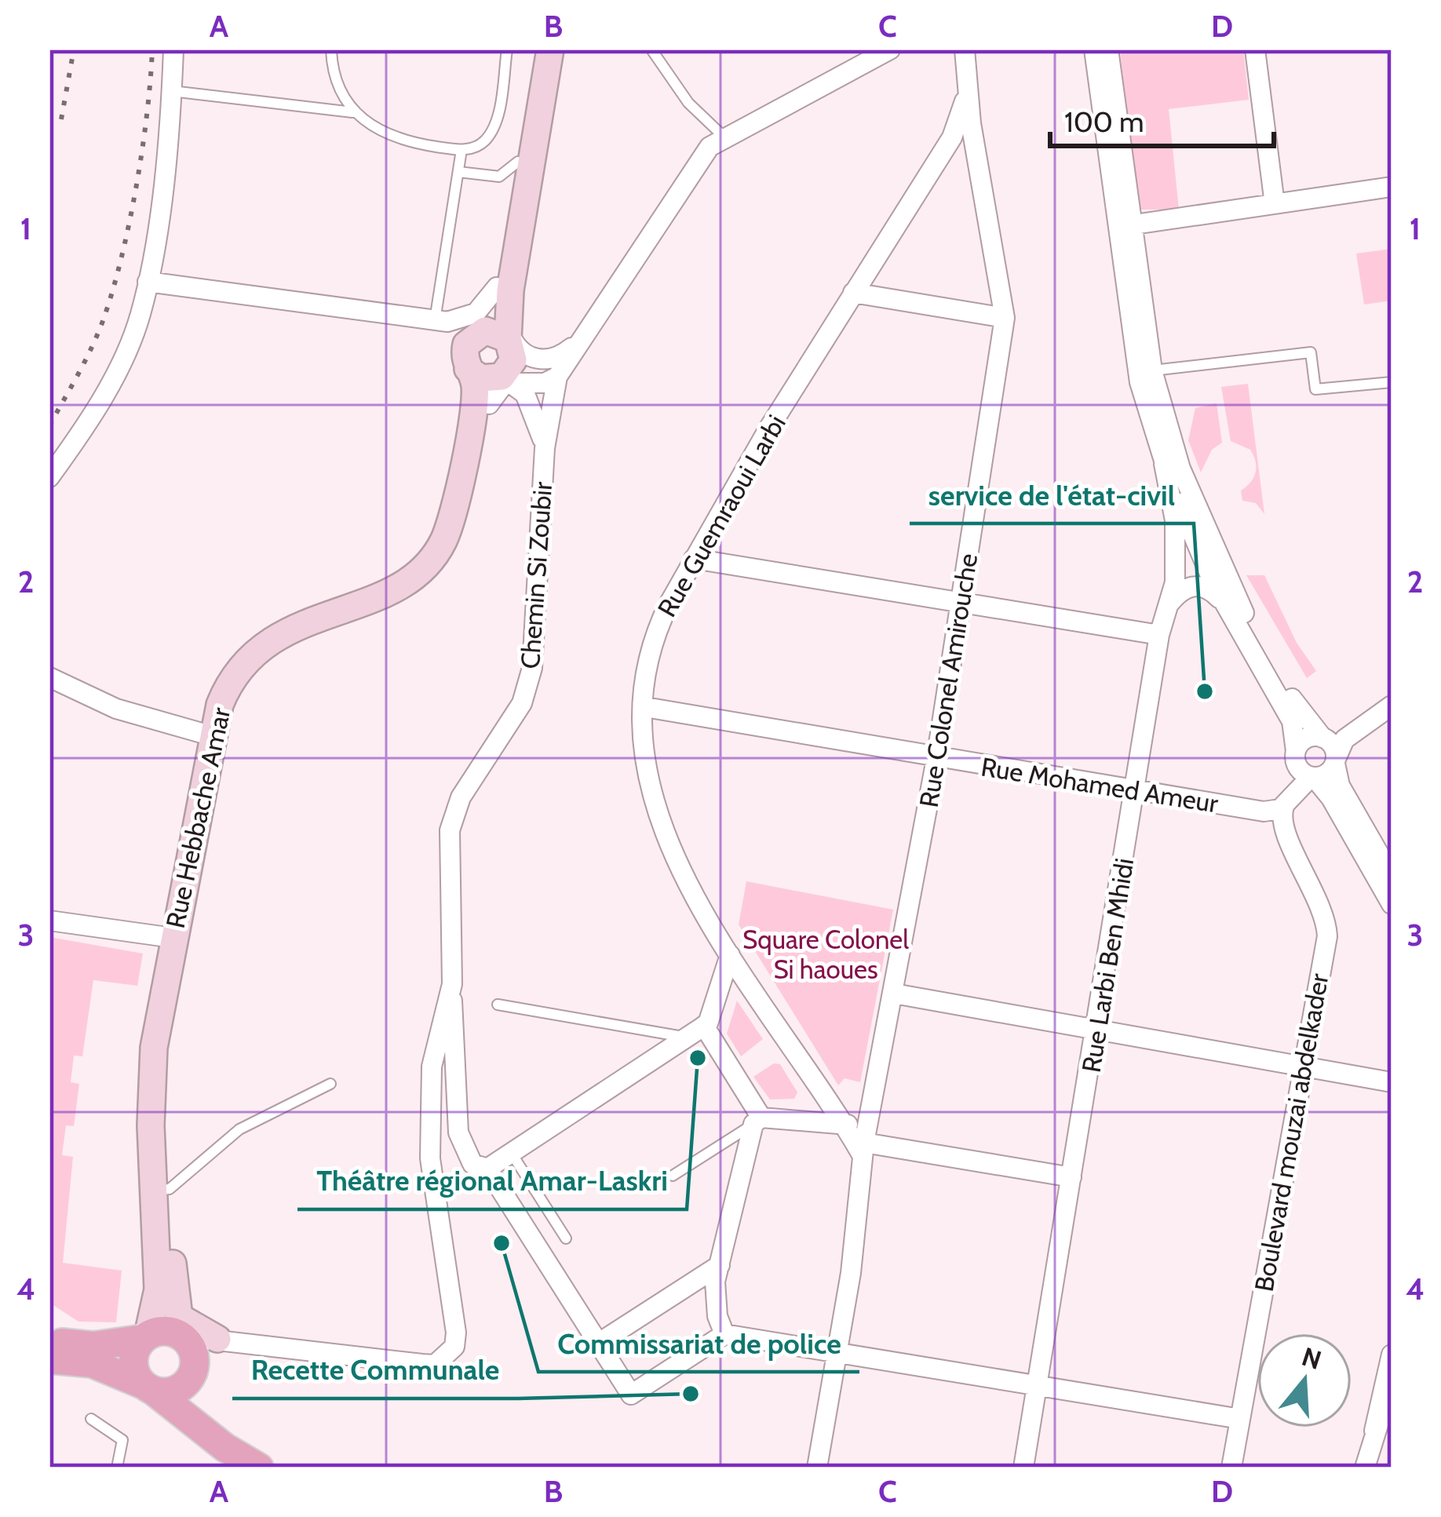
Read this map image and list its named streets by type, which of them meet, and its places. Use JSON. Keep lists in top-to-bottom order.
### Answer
{
  "streets": {
    "main road": ["Rue Hebbache Amar"],
    "street": [
      "Rue Guemraoui Larbi",
      "Chemin Si Zoubir",
      "Rue Colonel Amirouche",
      "Rue Mohamed Ameur",
      "Rue Larbi Ben Mhidi",
      "Boulevard mouzai abdelkader"
    ]
  },
  "crossings": [
    ["Rue Guemraoui Larbi", "Rue Colonel Amirouche"],
    ["Rue Guemraoui Larbi", "Rue Mohamed Ameur"],
    ["Rue Colonel Amirouche", "Rue Mohamed Ameur"],
    ["Rue Mohamed Ameur", "Rue Larbi Ben Mhidi"],
    ["Rue Mohamed Ameur", "Boulevard mouzai abdelkader"]
  ],
  "parks": ["Square Colonel Si haoues"],
  "places": [
    "service de l'état-civil",
    "Théâtre régional Amar-Laskri",
    "Commissariat de police",
    "Recette Communale"
  ],
  "scale_bar": "100 m",
  "north": "top",
  "grid": {
    "columns": [
      "A",
      "B",
      "C",
      "D"
    ],
    "rows": [
      "1",
      "2",
      "3",
      "4"
    ]
  }
}
